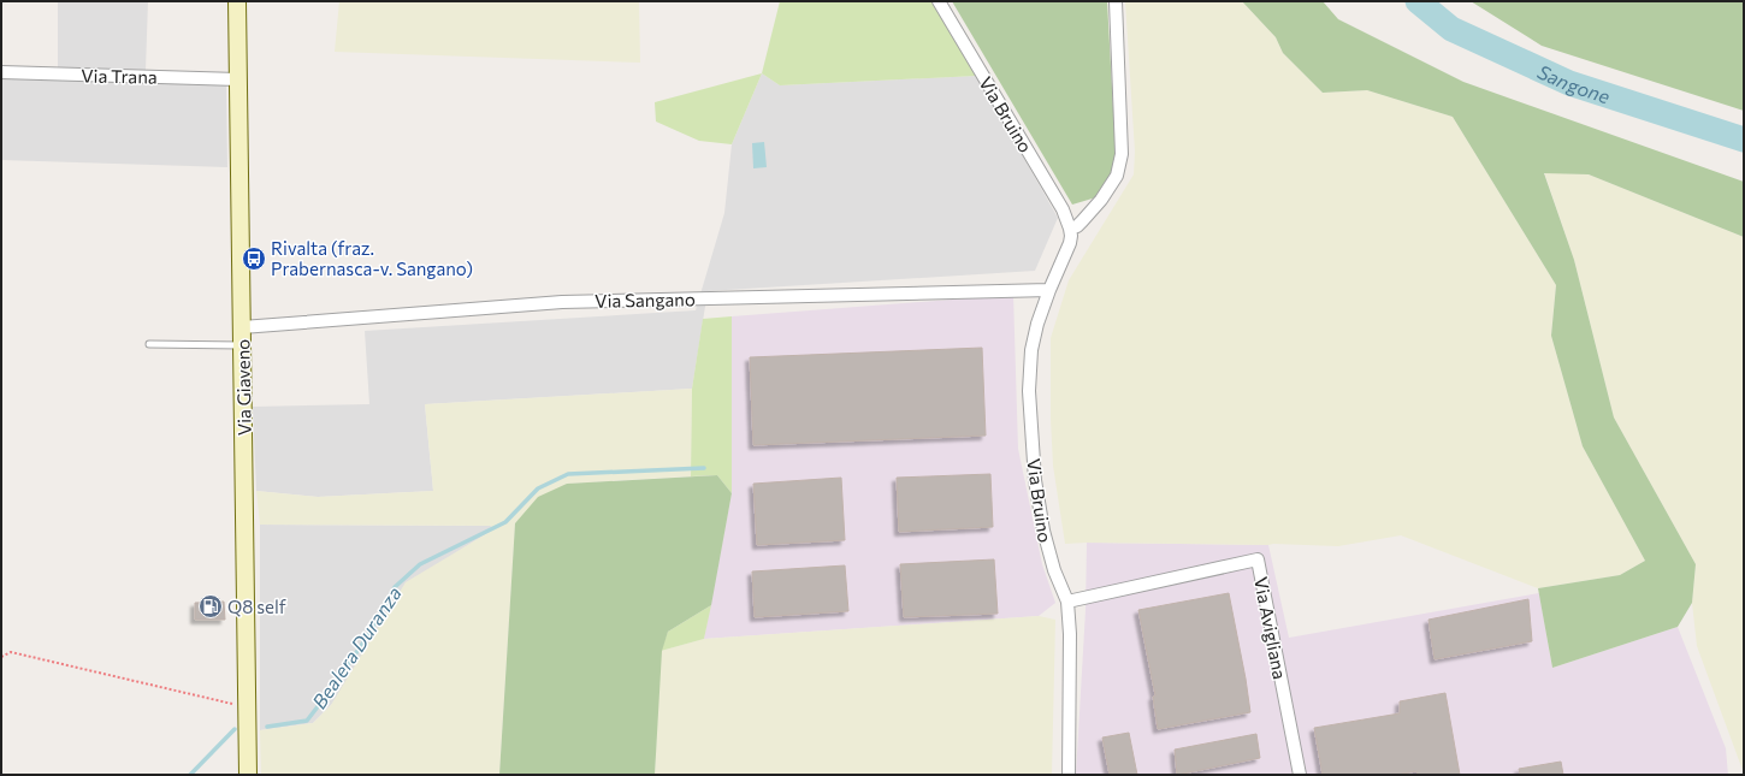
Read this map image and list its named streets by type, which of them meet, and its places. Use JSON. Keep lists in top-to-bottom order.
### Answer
{
  "streets": {
    "main road": ["Via Giaveno"],
    "street": [
      "Via Trana",
      "Via Bruino",
      "Via Sangano",
      "Via Avigliana"
    ]
  },
  "crossings": [
    ["Via Trana", "Via Giaveno"],
    ["Via Bruino", "Via Sangano"],
    ["Via Bruino", "Via Avigliana"],
    ["Via Sangano", "Via Giaveno"]
  ],
  "water": ["Sangone", "Bealera Duranza"],
  "places": {
    "bus stop": ["Rivalta (fraz. Prabernasca-v. Sangano)"],
    "fuel station": ["Q8 self"]
  }
}
